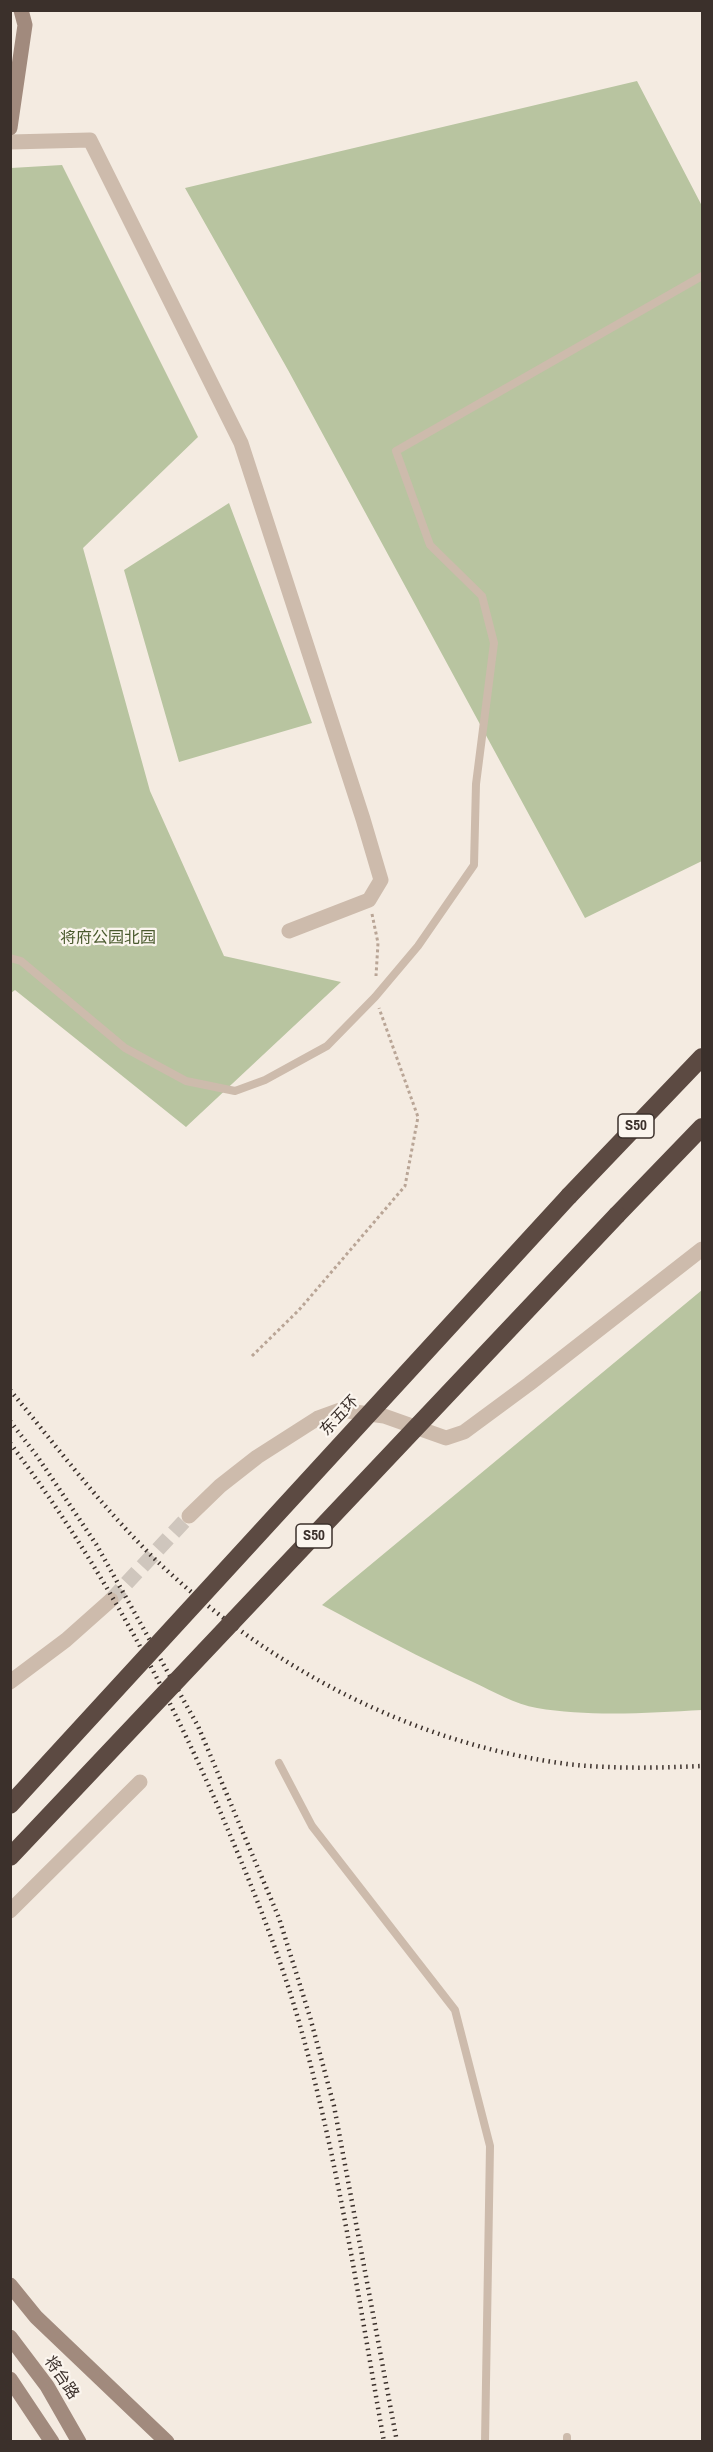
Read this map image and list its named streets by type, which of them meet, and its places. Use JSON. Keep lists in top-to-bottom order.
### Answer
{
  "streets": {
    "highway": ["S50", "东五环"],
    "street": ["将台路"]
  },
  "parks": ["将府公园北园"]
}
